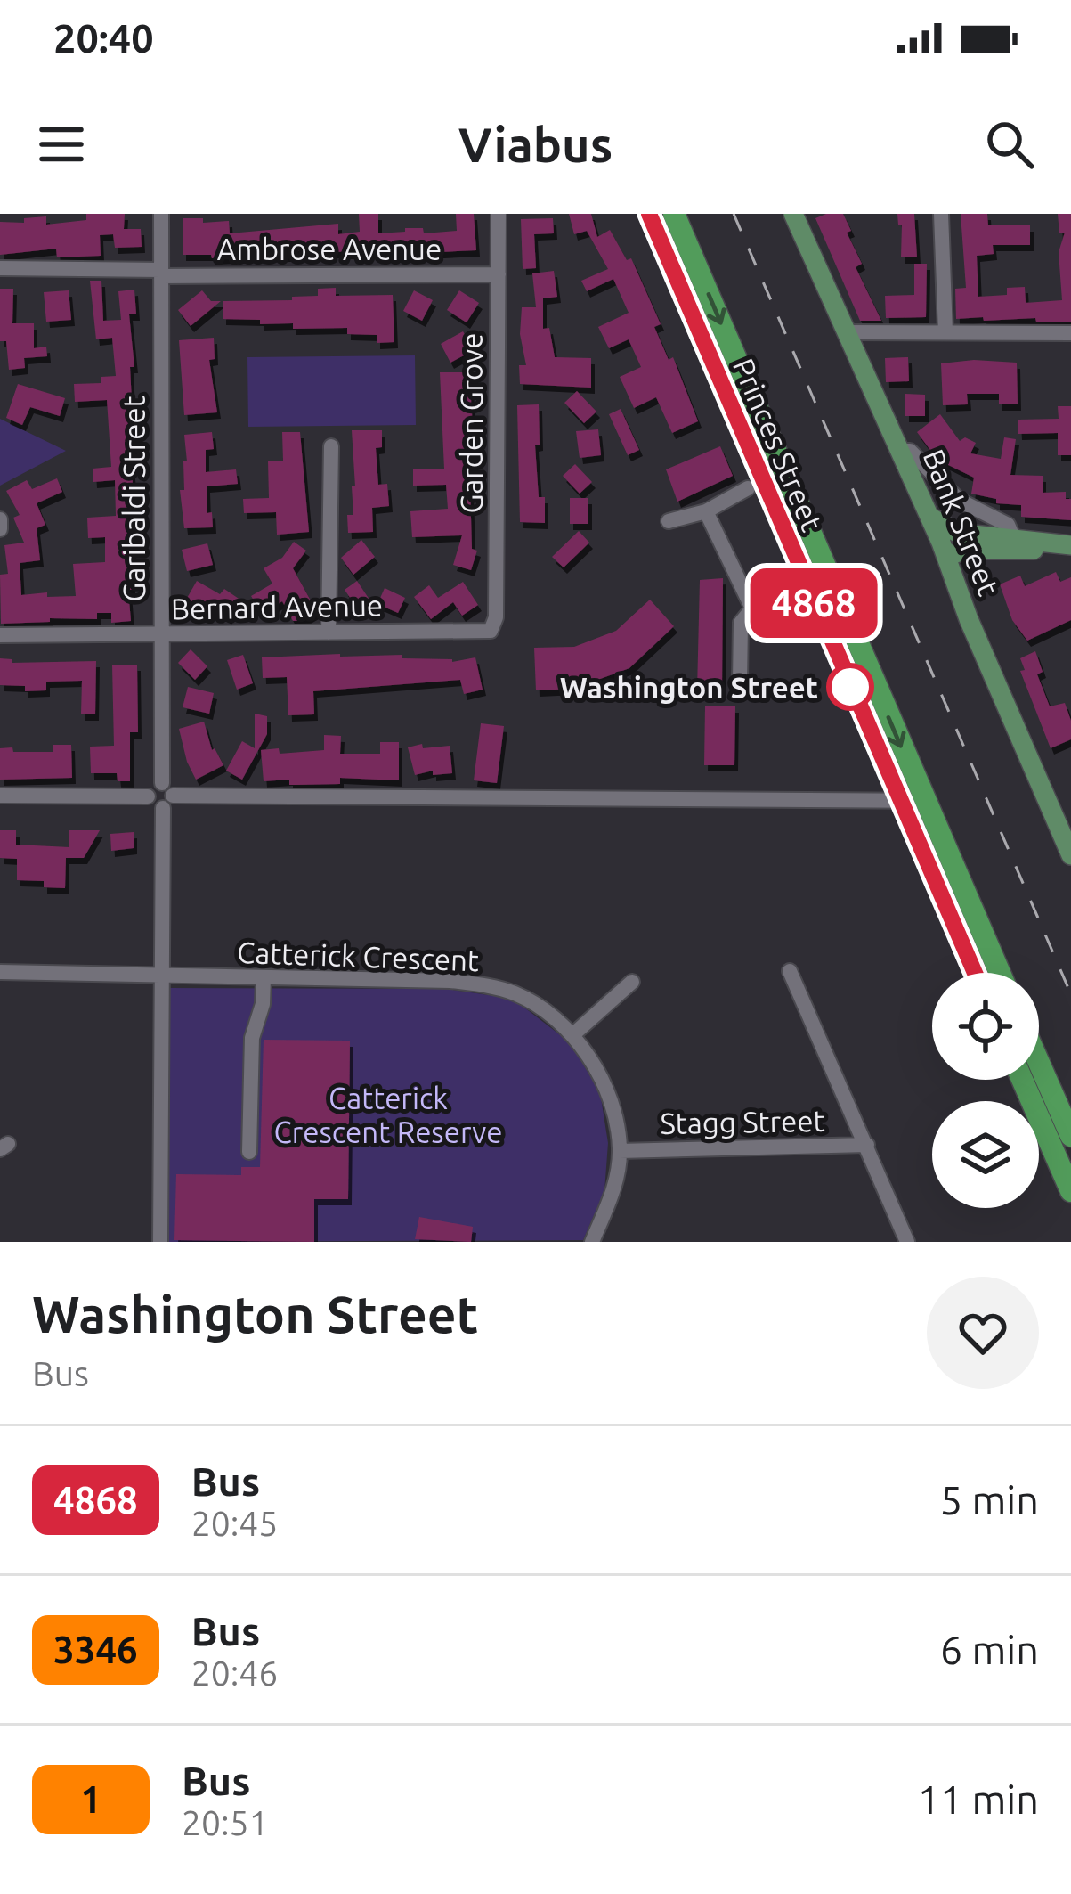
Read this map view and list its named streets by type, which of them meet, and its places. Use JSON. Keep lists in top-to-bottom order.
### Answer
{
  "streets": {
    "highway": ["Princes Street"],
    "main road": ["Bank Street"],
    "street": [
      "Ambrose Avenue",
      "Garden Grove",
      "Garibaldi Street",
      "Bernard Avenue",
      "Catterick Crescent",
      "Stagg Street"
    ]
  },
  "crossings": [
    ["Ambrose Avenue", "Garden Grove"],
    ["Ambrose Avenue", "Garibaldi Street"],
    ["Garden Grove", "Bernard Avenue"],
    ["Garibaldi Street", "Bernard Avenue"],
    ["Garibaldi Street", "Catterick Crescent"],
    ["Catterick Crescent", "Stagg Street"]
  ],
  "parks": ["Catterick Crescent Reserve"],
  "places": ["Washington Street"],
  "lines": ["bus line 4868"],
  "page": {
    "status": "20:40",
    "header": "Viabus",
    "on_map": "4868",
    "heading": ["Washington Street", "Bus"],
    "list": [
      {
        "mark": "4868",
        "name": "Bus",
        "note": "20:45",
        "value": "5 min"
      },
      {
        "mark": "3346",
        "name": "Bus",
        "note": "20:46",
        "value": "6 min"
      },
      {
        "mark": "1",
        "name": "Bus",
        "note": "20:51",
        "value": "11 min"
      }
    ]
  }
}
